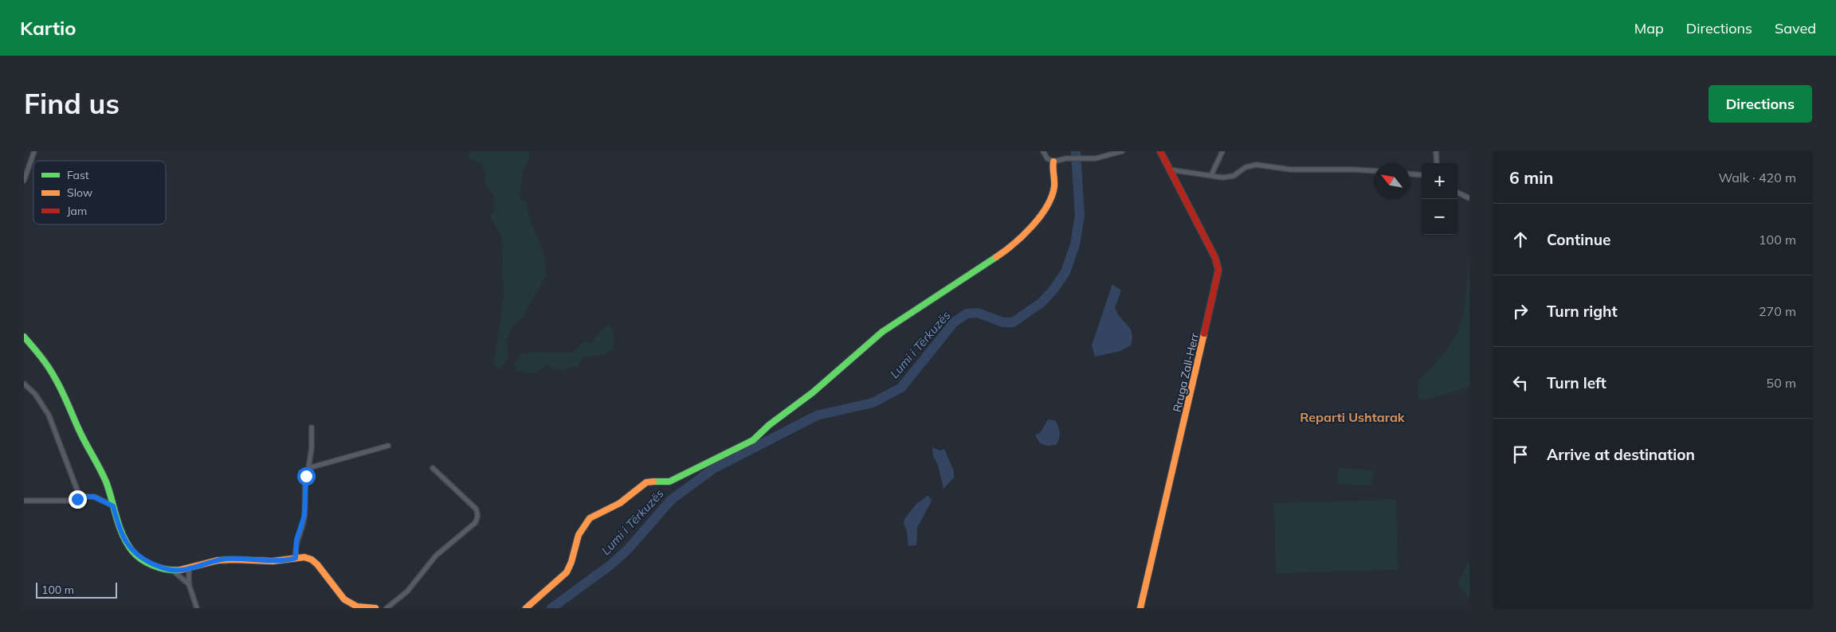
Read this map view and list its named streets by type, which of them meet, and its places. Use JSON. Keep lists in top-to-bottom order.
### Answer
{
  "streets": {
    "street": ["Rruga Zall-Herr"]
  },
  "districts": ["Reparti Ushtarak"],
  "water": ["Lumi i Tërkuzës"],
  "legend": ["Fast", "Slow", "Jam"],
  "scale_bar": "100 m",
  "north": "top left",
  "page": {
    "header": "Kartio",
    "nav": ["Map", "Directions", "Saved"],
    "buttons": "Directions",
    "title": "Find us",
    "heading": ["6 min", "Walk · 420 m"],
    "map_buttons": ["+", "−"],
    "list": [
      ["Continue", "100 m"],
      ["Turn right", "270 m"],
      ["Turn left", "50 m"],
      "Arrive at destination"
    ],
    "scale": "100 m"
  }
}
